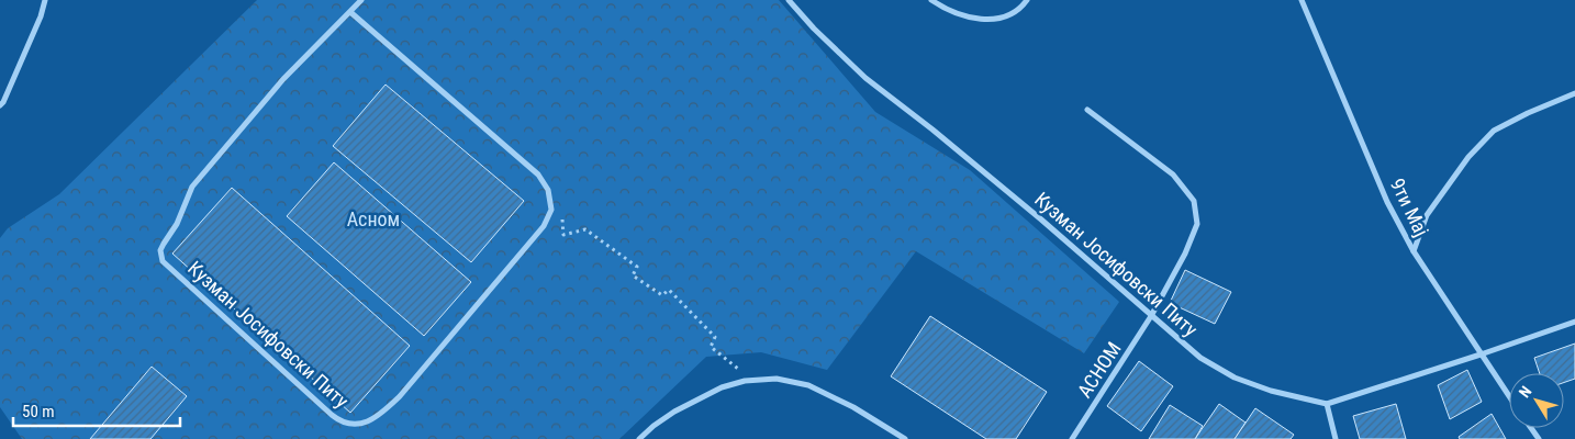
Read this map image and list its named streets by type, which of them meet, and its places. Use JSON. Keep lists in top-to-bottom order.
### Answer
{
  "streets": {
    "street": ["9ти Мај", "Кузман Јосифовски Питу", "АСНОМ"]
  },
  "crossings": [
    ["Кузман Јосифовски Питу", "АСНОМ"]
  ],
  "parks": ["Асном"],
  "scale_bar": "50 m",
  "north": "top left"
}
